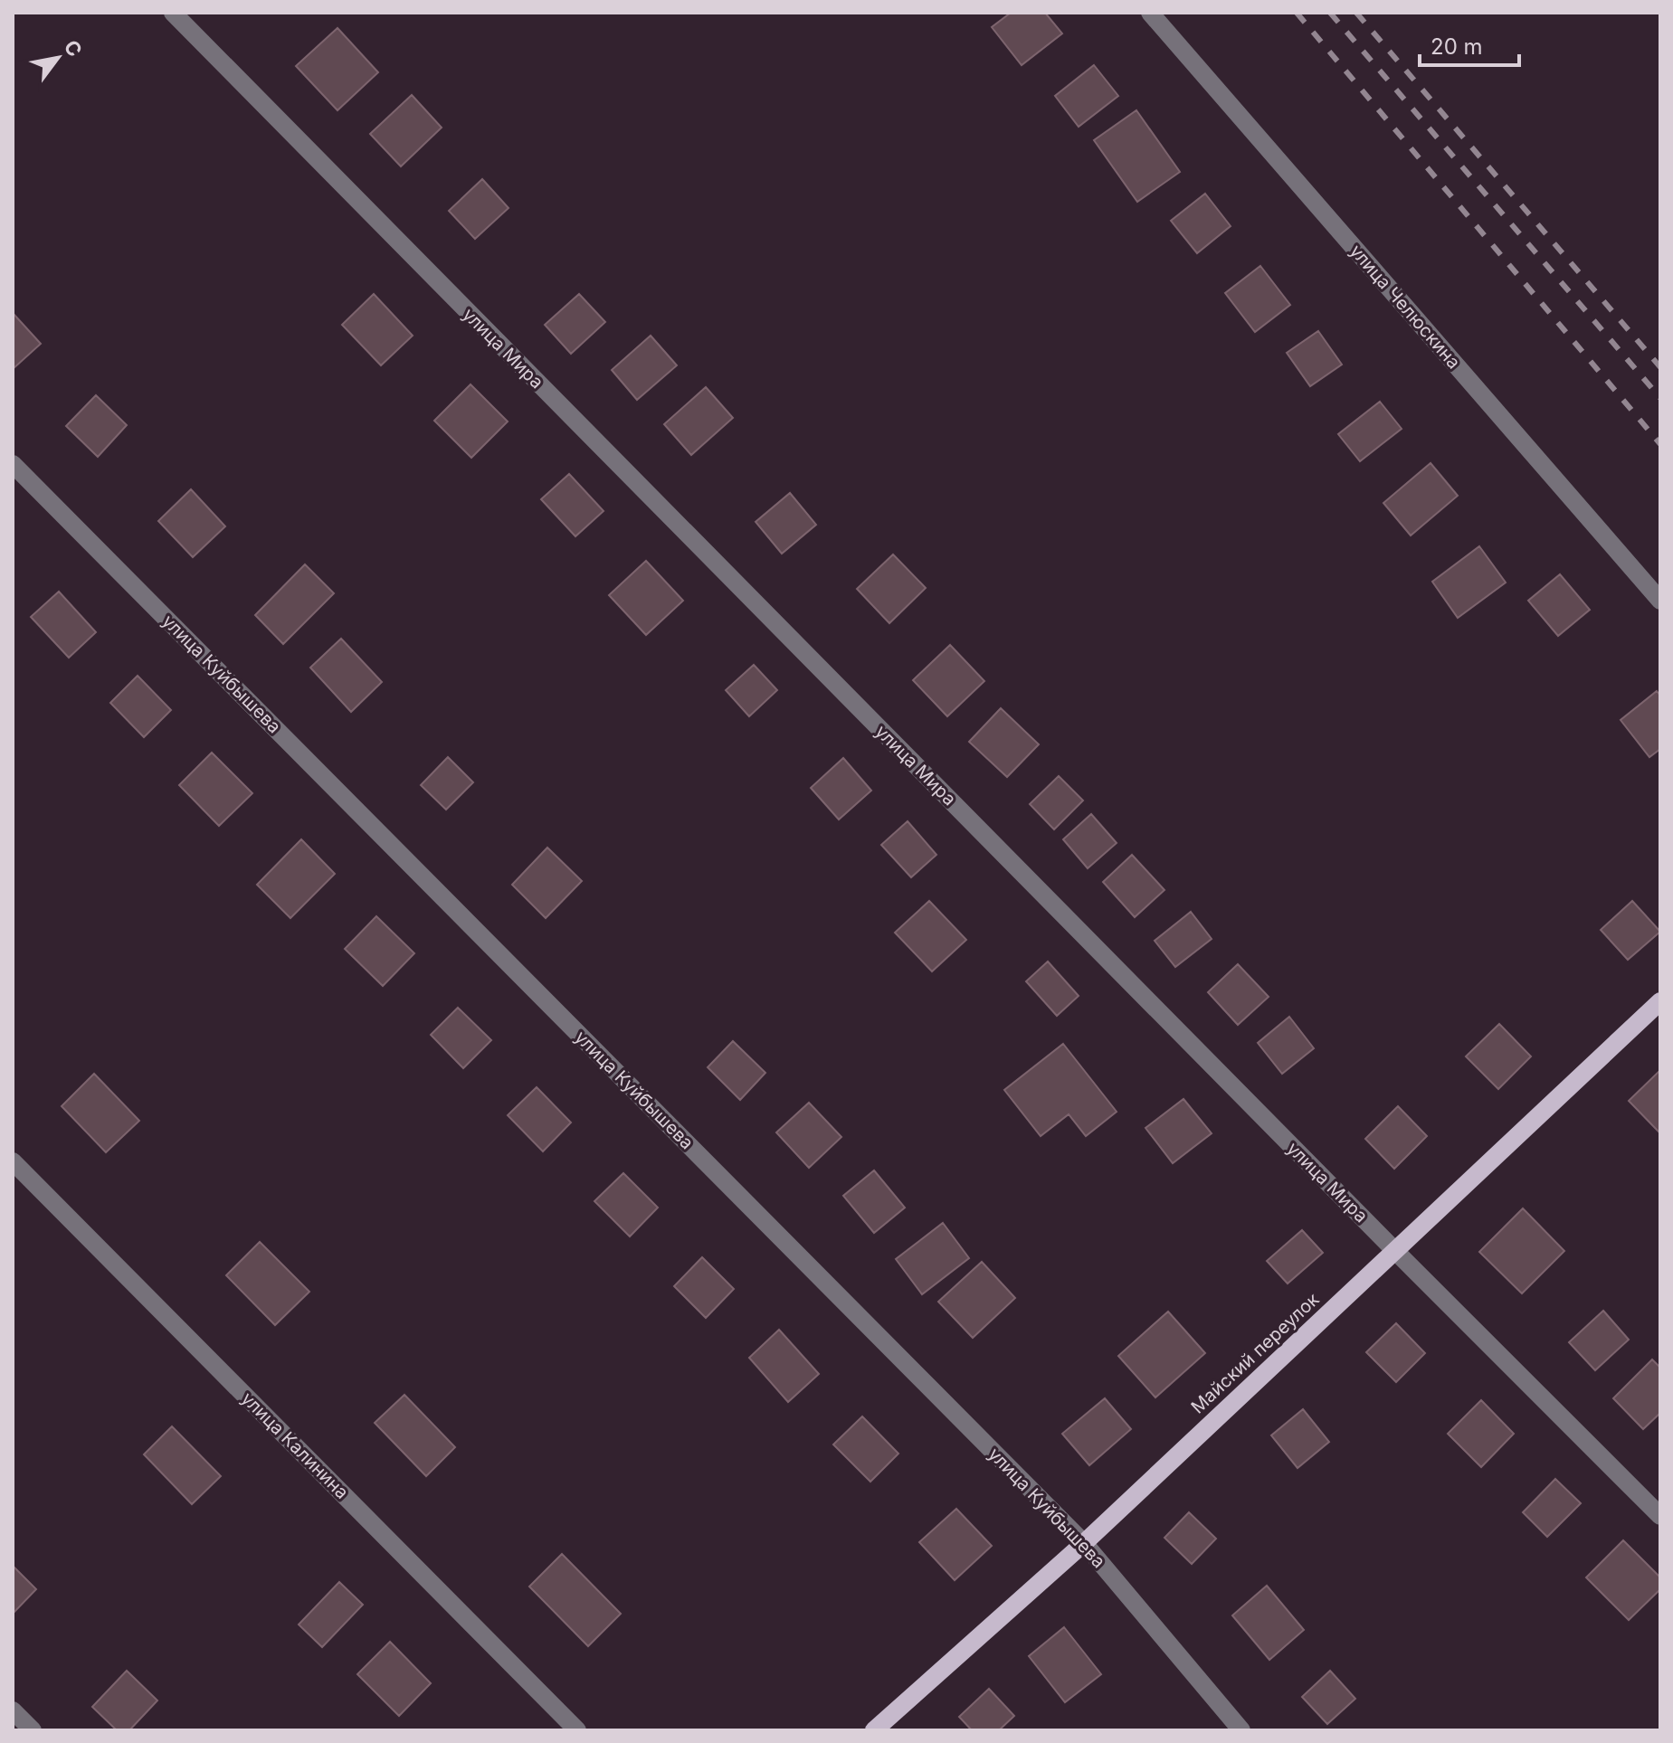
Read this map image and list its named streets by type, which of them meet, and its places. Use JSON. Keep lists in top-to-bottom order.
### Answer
{
  "streets": {
    "main road": ["Майский переулок"],
    "street": [
      "улица Челюскина",
      "улица Мира",
      "улица Куйбышева",
      "улица Калинина"
    ]
  },
  "crossings": [
    ["улица Мира", "Майский переулок"],
    ["улица Куйбышева", "Майский переулок"]
  ],
  "scale_bar": "20 m",
  "north": "top right"
}
